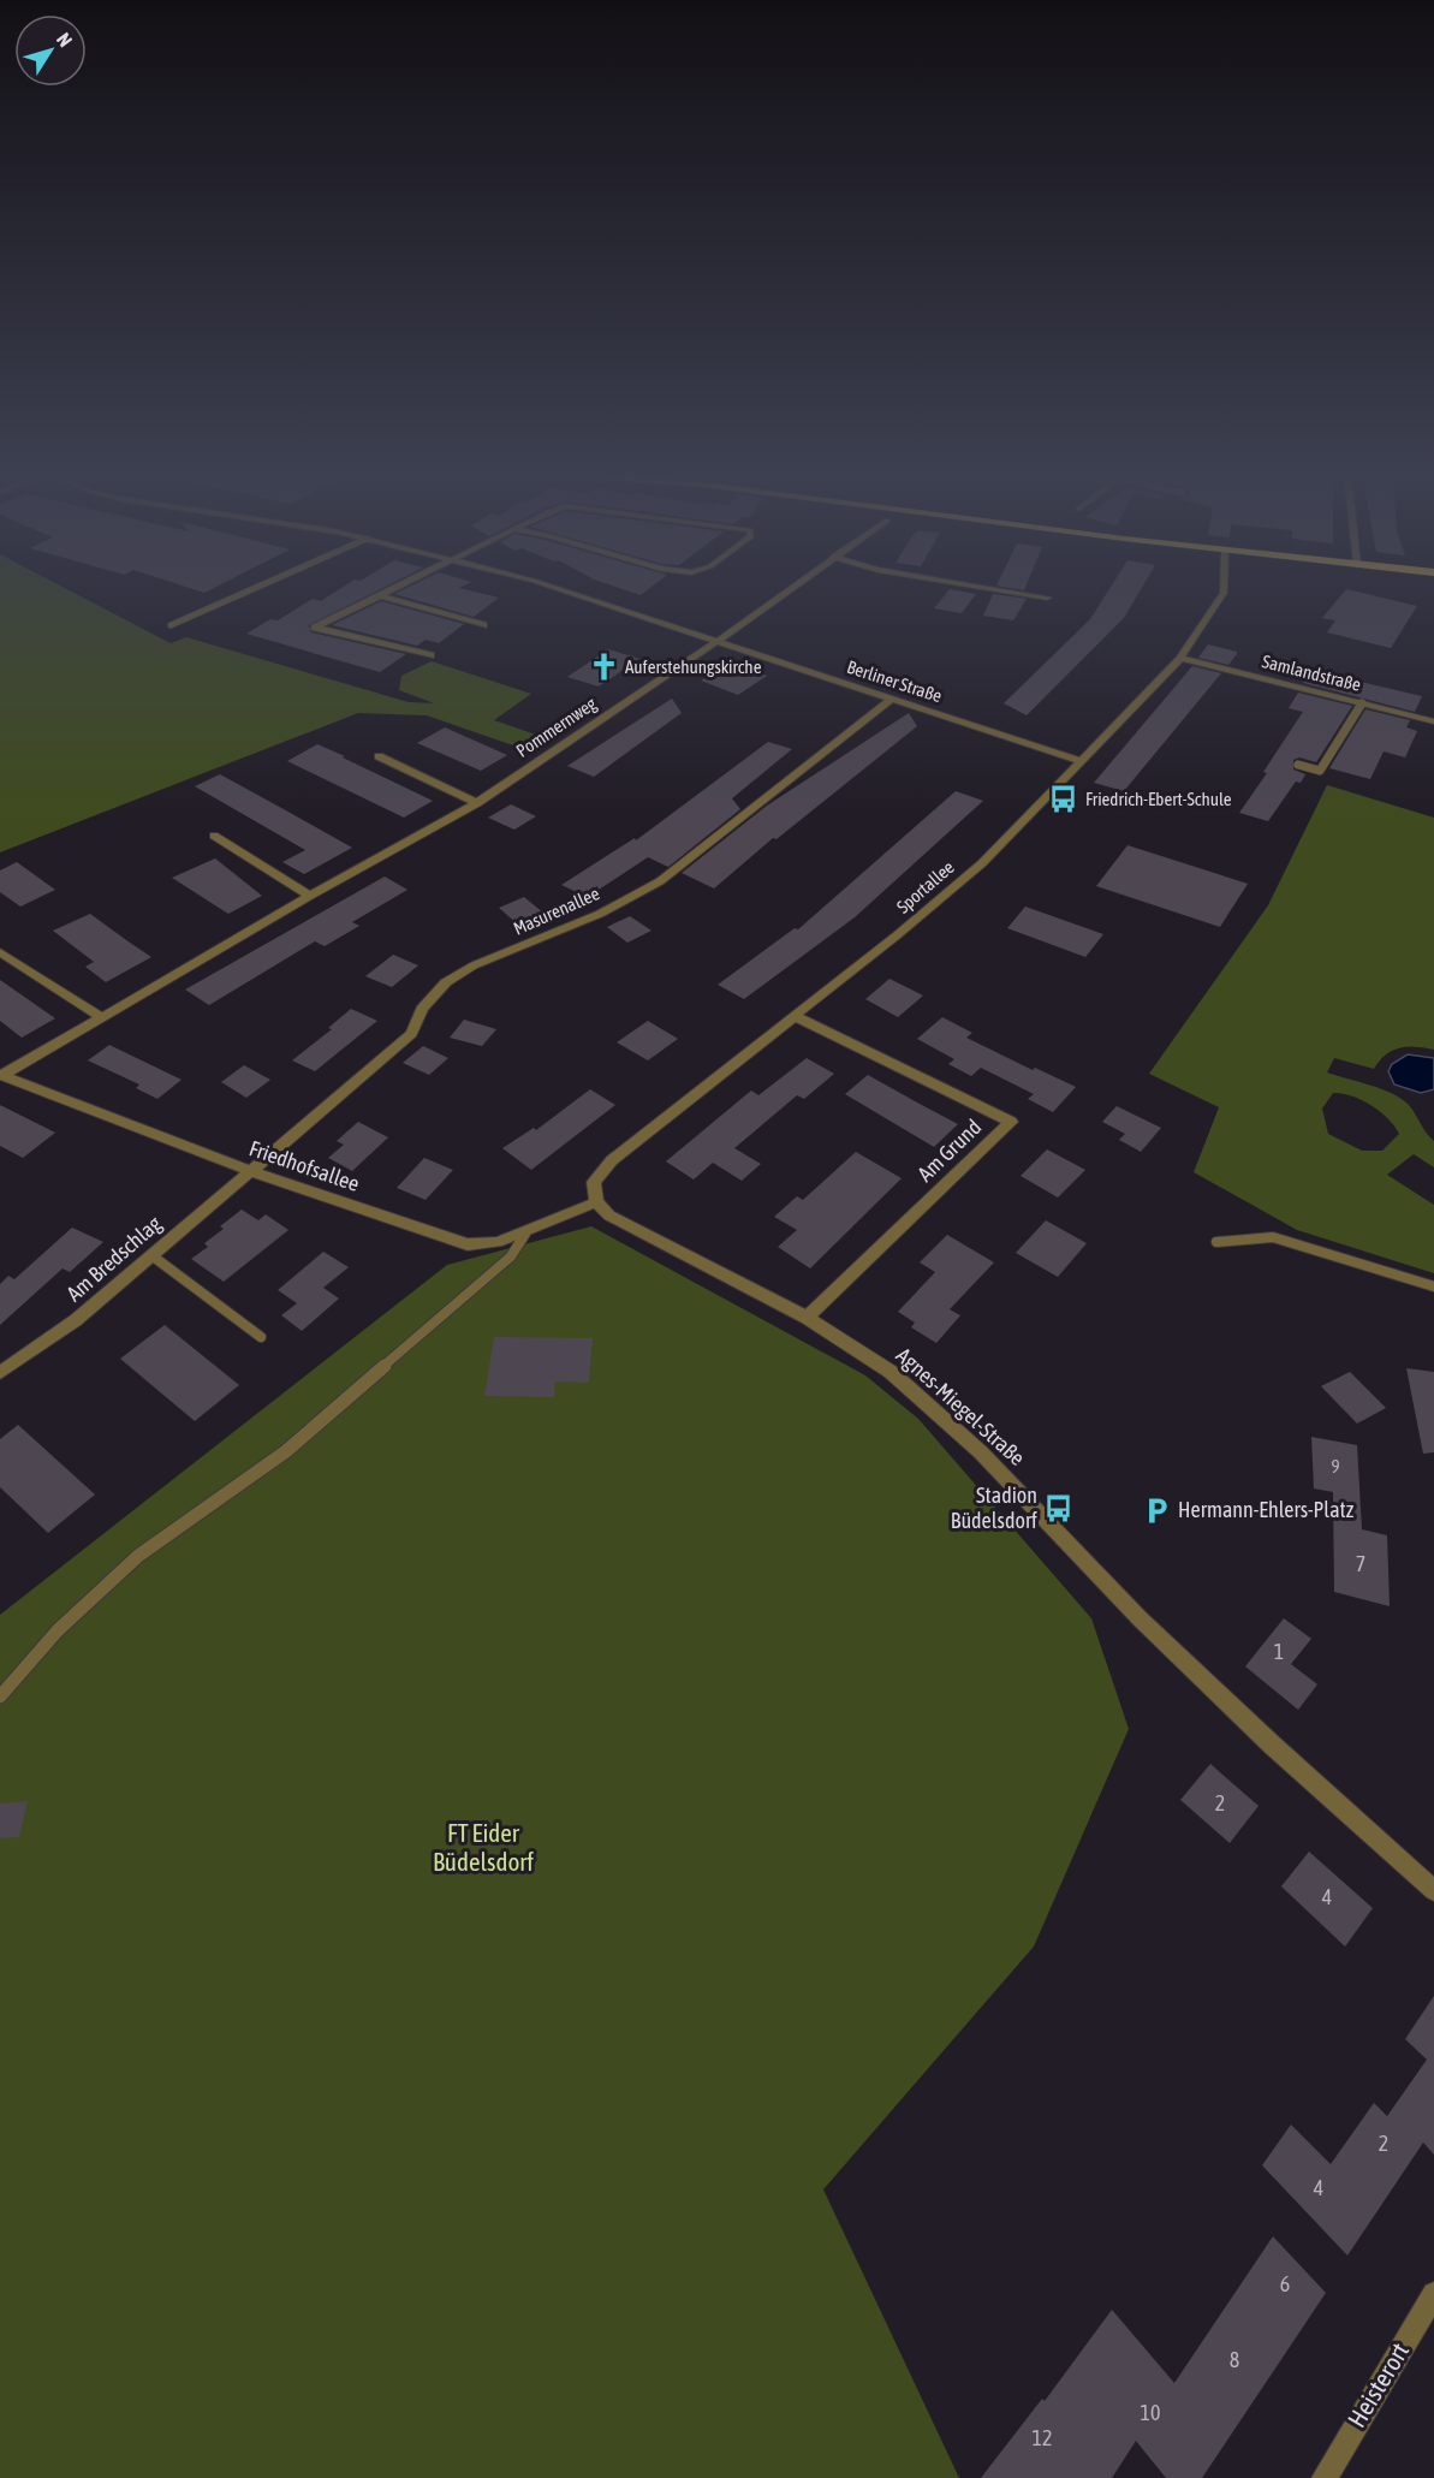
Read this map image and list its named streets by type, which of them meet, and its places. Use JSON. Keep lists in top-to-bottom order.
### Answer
{
  "streets": {
    "street": [
      "Samlandstraße",
      "Berliner Straße",
      "Pommernweg",
      "Sportallee",
      "Masurenallee",
      "Am Grund",
      "Friedhofsallee",
      "Am Bredschlag",
      "Agnes-Miegel-Straße",
      "Heisterort"
    ]
  },
  "crossings": [
    ["Samlandstraße", "Sportallee"],
    ["Berliner Straße", "Pommernweg"],
    ["Berliner Straße", "Sportallee"],
    ["Berliner Straße", "Masurenallee"],
    ["Pommernweg", "Friedhofsallee"],
    ["Sportallee", "Am Grund"],
    ["Sportallee", "Friedhofsallee"],
    ["Sportallee", "Agnes-Miegel-Straße"],
    ["Masurenallee", "Friedhofsallee"],
    ["Masurenallee", "Am Bredschlag"],
    ["Am Grund", "Agnes-Miegel-Straße"],
    ["Friedhofsallee", "Am Bredschlag"],
    ["Friedhofsallee", "Agnes-Miegel-Straße"]
  ],
  "parks": ["FT Eider Büdelsdorf"],
  "places": {
    "church": ["Auferstehungskirche"],
    "bus stop": ["Friedrich-Ebert-Schule", "Stadion Büdelsdorf"],
    "parking": ["Hermann-Ehlers-Platz"]
  },
  "house_numbers": [
    "9",
    "7",
    "1",
    "2",
    "4",
    "2",
    "4",
    "6",
    "8",
    "10",
    "12"
  ],
  "north": "top right"
}
